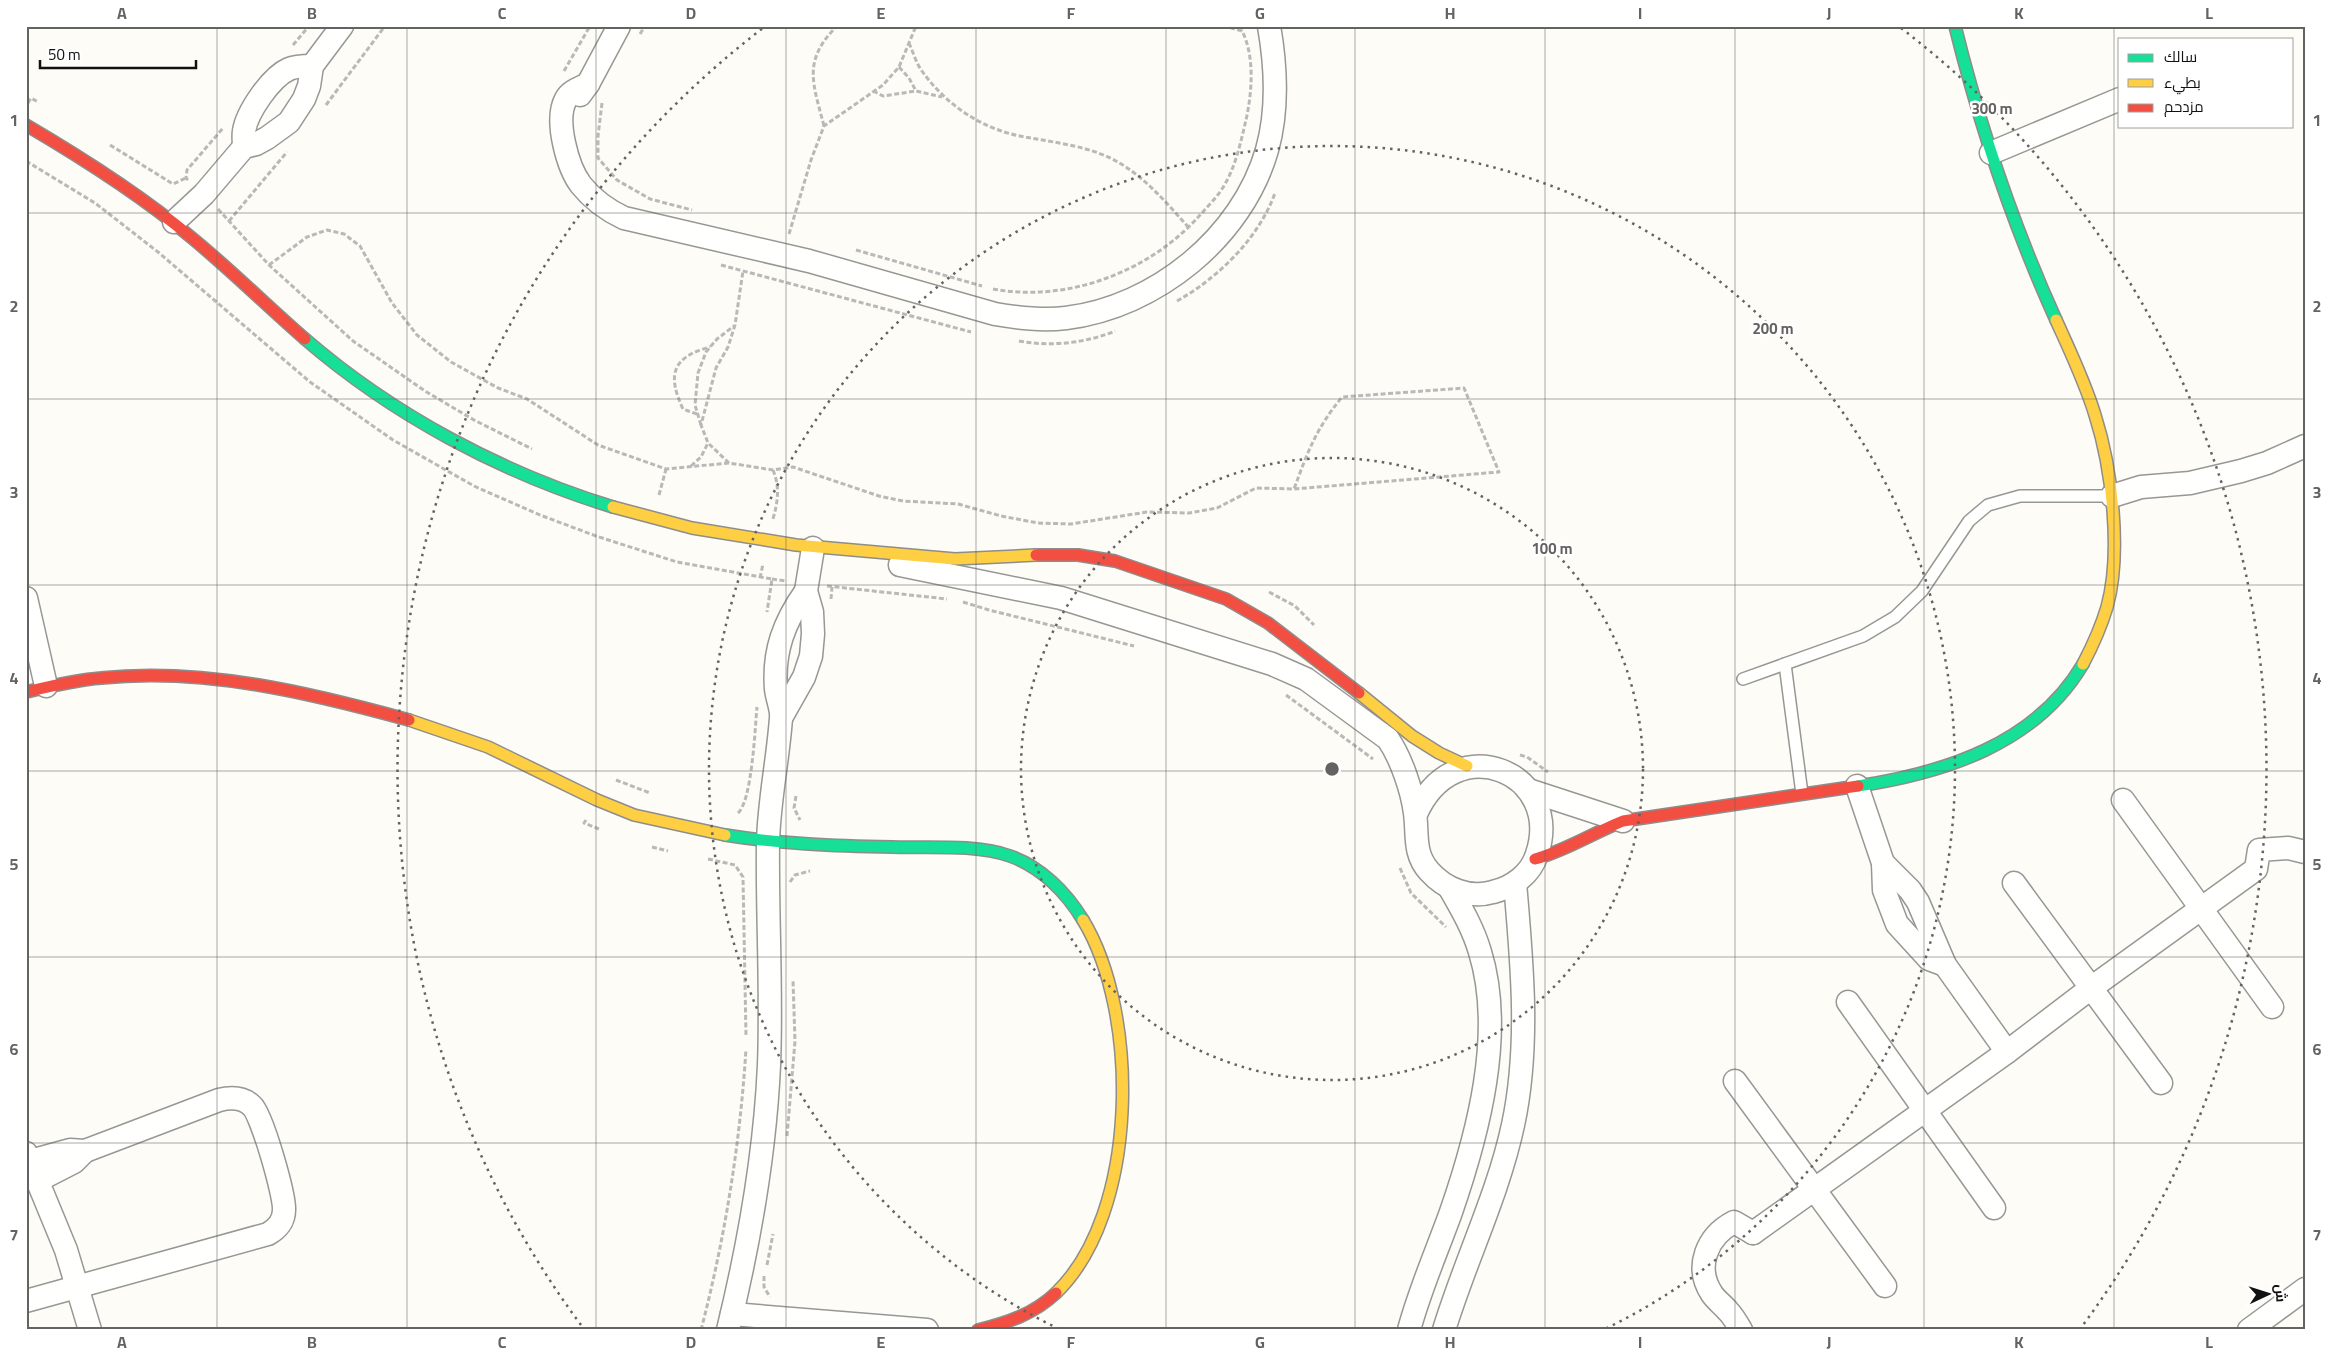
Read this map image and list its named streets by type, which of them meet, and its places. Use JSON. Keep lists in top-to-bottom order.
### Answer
{
  "legend": ["سالك", "بطيء", "مزدحم"],
  "scale_bar": "50 m",
  "north": "right",
  "grid": {
    "columns": [
      "A",
      "B",
      "C",
      "D",
      "E",
      "F",
      "G",
      "H",
      "I",
      "J",
      "K",
      "L"
    ],
    "rows": [
      "1",
      "2",
      "3",
      "4",
      "5",
      "6",
      "7"
    ]
  },
  "rings": ["300 m", "200 m", "100 m"]
}
